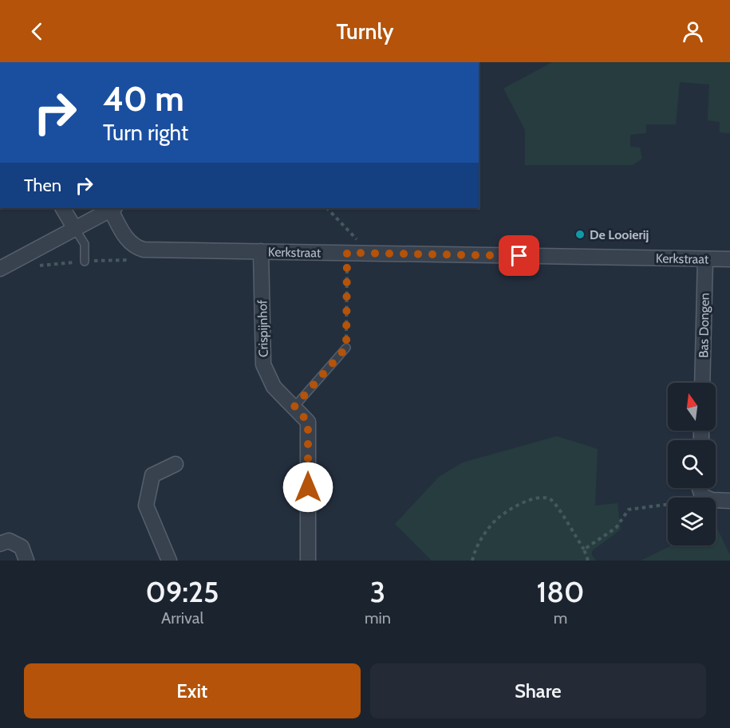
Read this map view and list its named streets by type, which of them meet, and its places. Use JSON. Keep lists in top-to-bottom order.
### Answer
{
  "streets": {
    "street": ["Kerkstraat", "Bas Dongen", "Crispijnhof"]
  },
  "crossings": [
    ["Kerkstraat", "Bas Dongen"],
    ["Kerkstraat", "Crispijnhof"]
  ],
  "places": ["De Looierij"],
  "north": "top",
  "page": {
    "header": "Turnly",
    "turn": ["40 m", "Turn right"],
    "then": "Then",
    "eta": [
      "09:25",
      "Arrival",
      "3",
      "min",
      "180",
      "m"
    ],
    "buttons": ["Exit", "Share"]
  }
}
